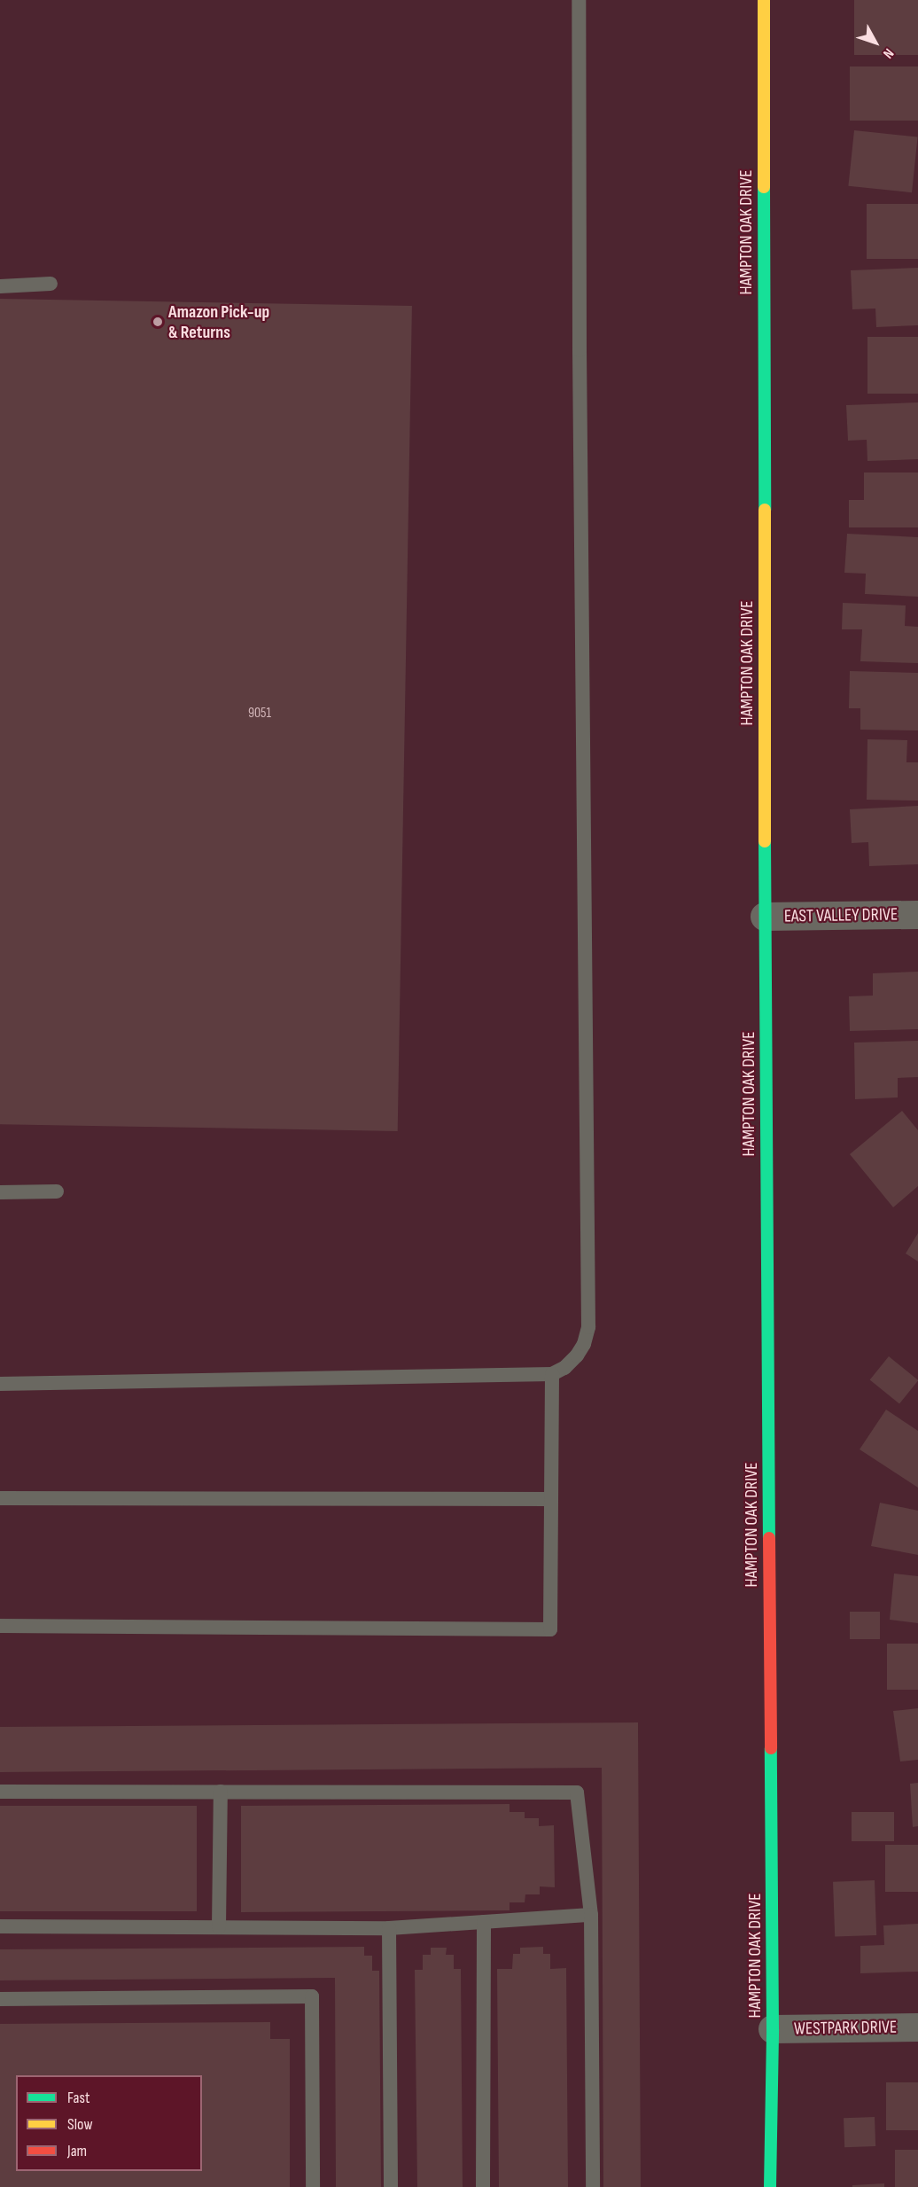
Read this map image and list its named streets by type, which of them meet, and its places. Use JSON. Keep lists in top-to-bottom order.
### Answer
{
  "streets": {
    "street": ["HAMPTON OAK DRIVE", "EAST VALLEY DRIVE", "WESTPARK DRIVE"]
  },
  "crossings": [
    ["HAMPTON OAK DRIVE", "EAST VALLEY DRIVE"],
    ["HAMPTON OAK DRIVE", "WESTPARK DRIVE"]
  ],
  "places": ["Amazon Pick-up & Returns"],
  "house_numbers": ["9051"],
  "legend": ["Fast", "Slow", "Jam"],
  "north": "bottom right"
}
